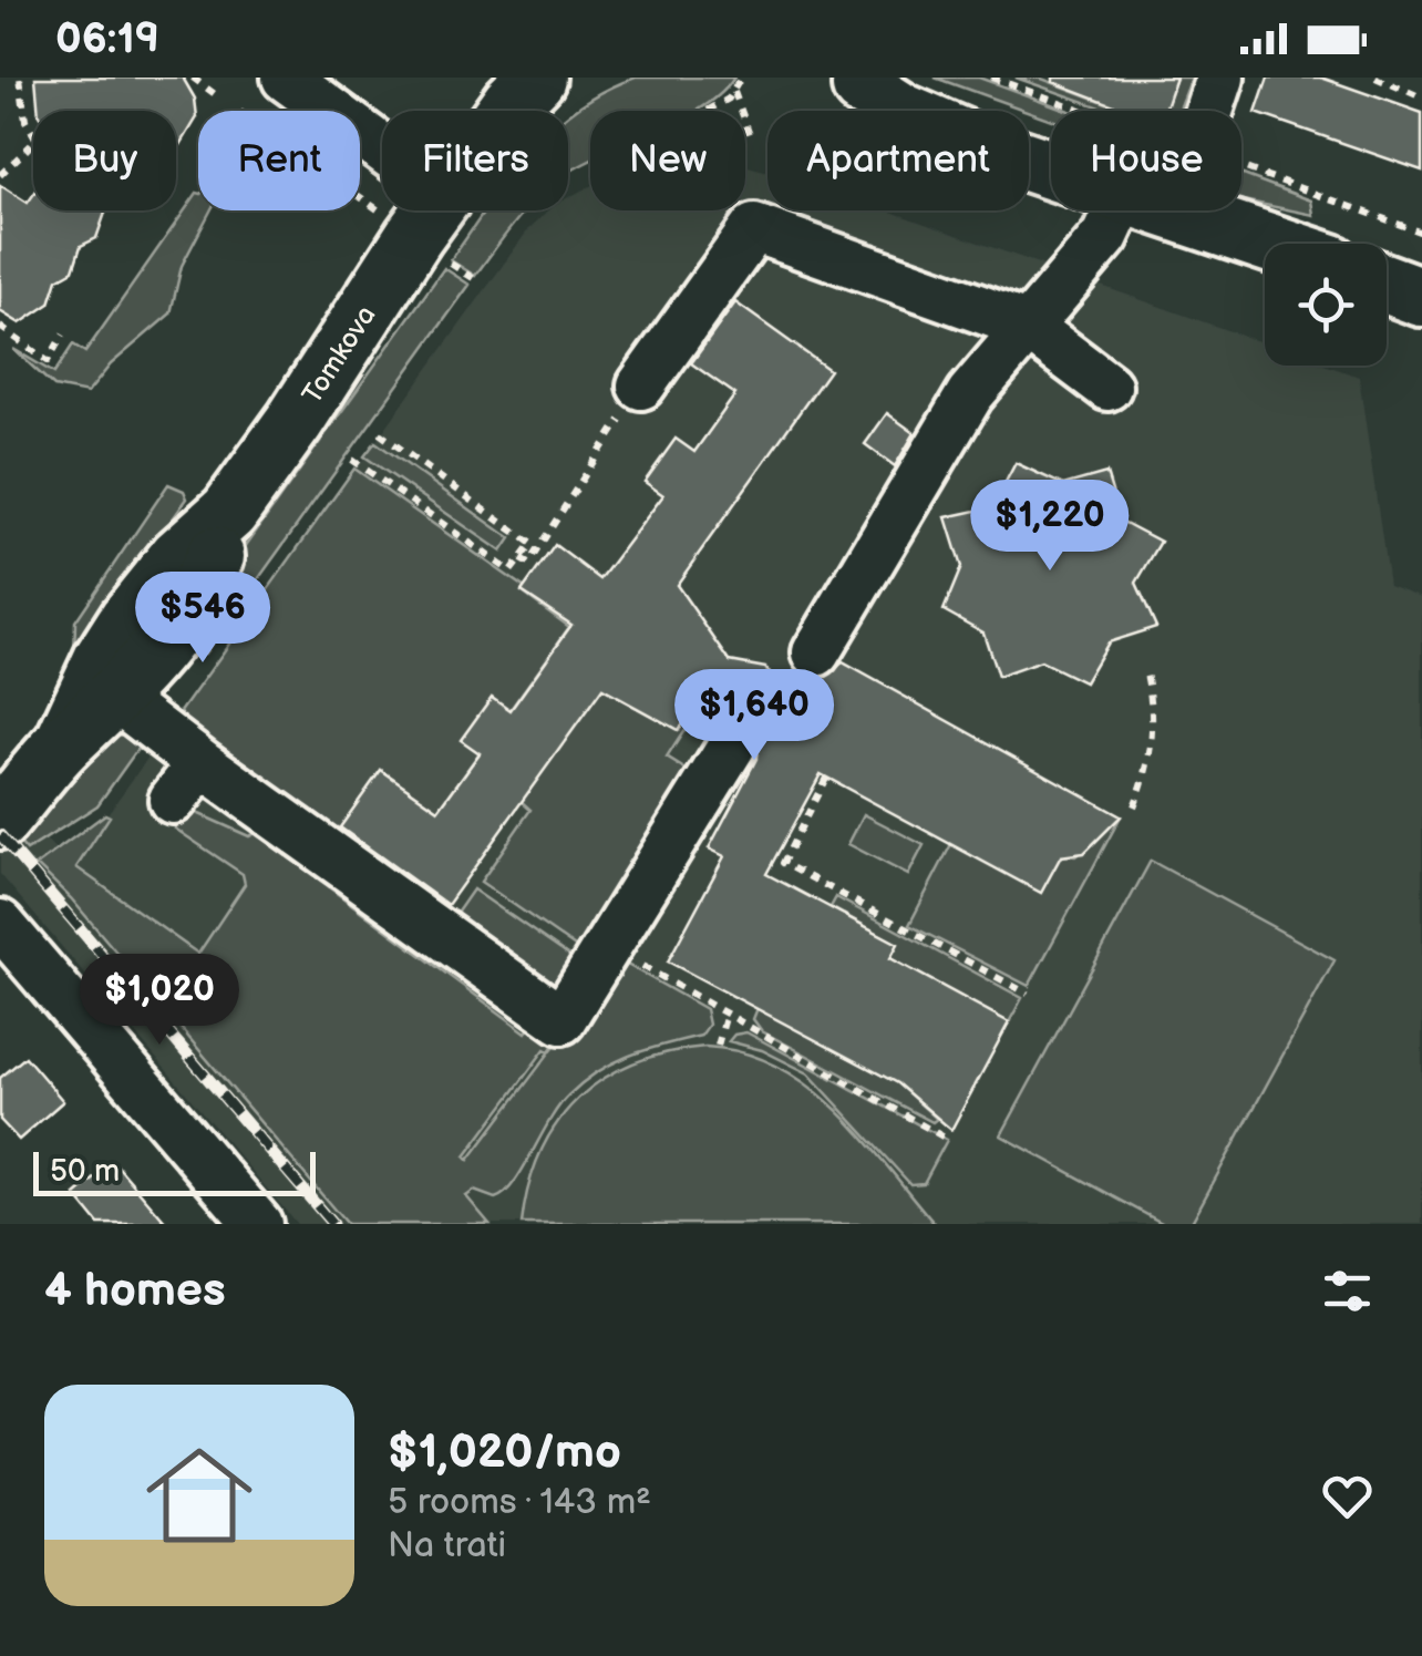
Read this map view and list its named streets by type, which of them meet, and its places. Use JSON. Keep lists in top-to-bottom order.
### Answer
{
  "streets": {
    "main road": ["Tomkova"]
  },
  "scale_bar": "50 m",
  "page": {
    "status": "06:19",
    "chip": [
      "Buy",
      "Rent",
      "Filters",
      "New",
      "Apartment",
      "House"
    ],
    "price": [
      "$1,220",
      "$546",
      "$1,640",
      "$1,020"
    ],
    "scale": "50 m",
    "heading": "4 homes",
    "list": [
      {
        "name": "$1,020/mo",
        "note": "5 rooms · 143 m² · Na trati"
      }
    ]
  }
}
